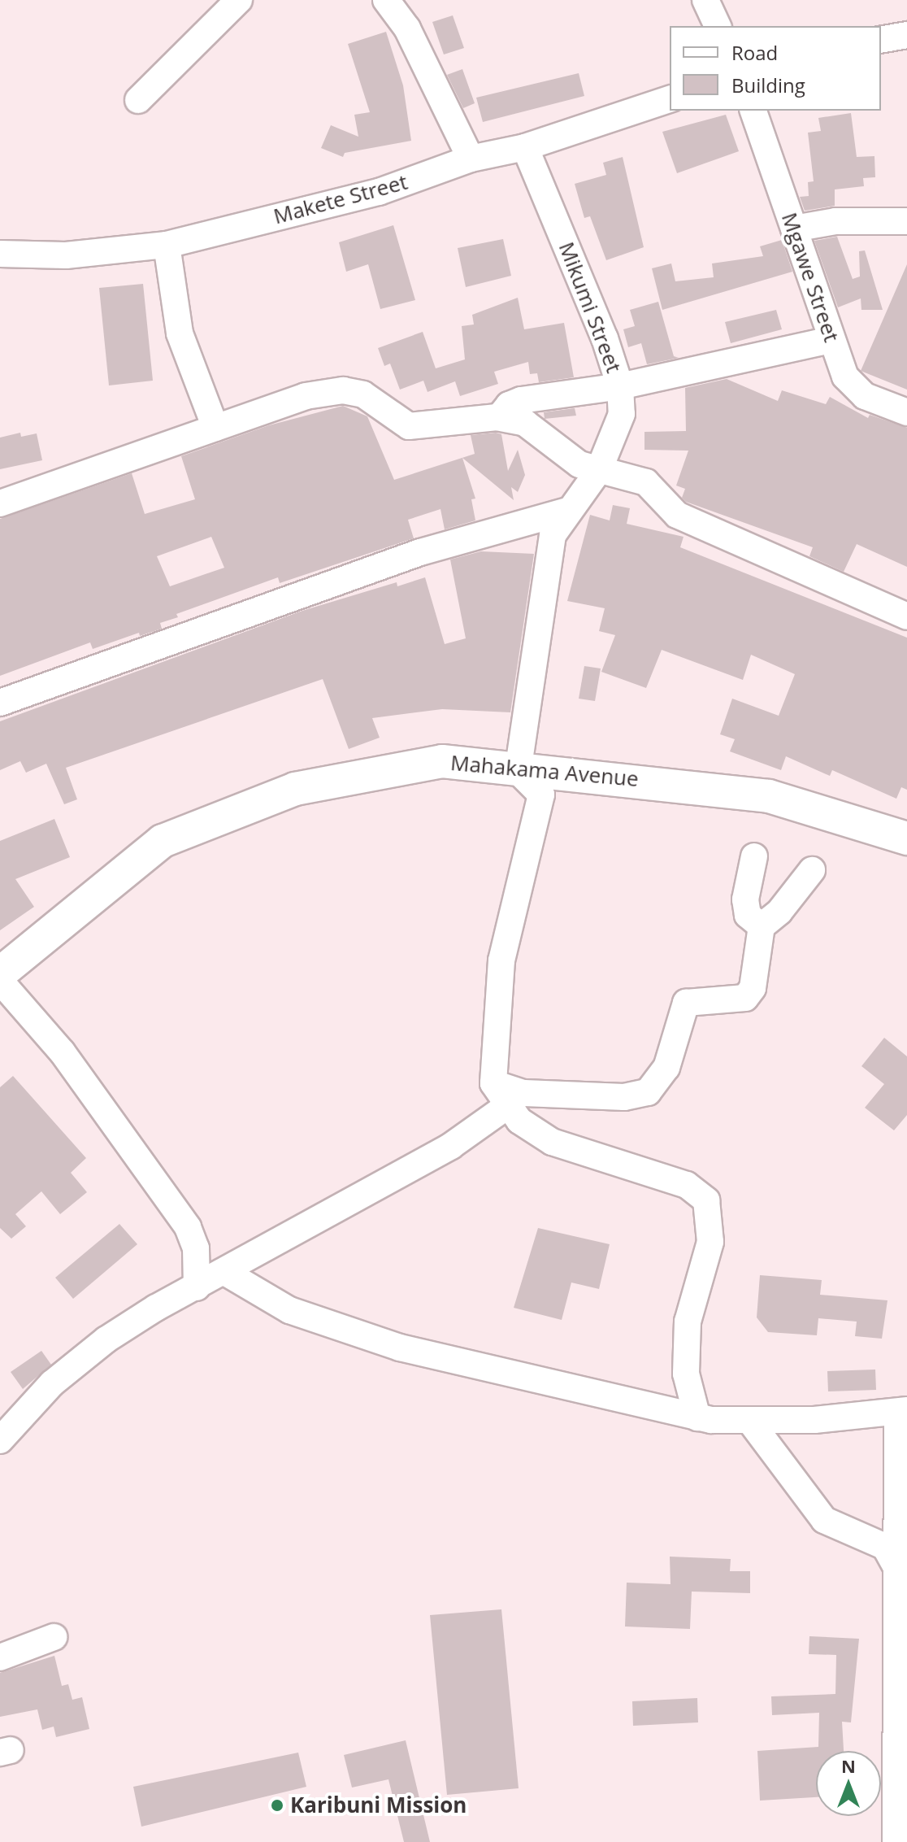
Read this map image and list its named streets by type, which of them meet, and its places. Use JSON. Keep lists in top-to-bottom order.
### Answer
{
  "streets": {
    "street": [
      "Makete Street",
      "Mgawe Street",
      "Mikumi Street",
      "Mahakama Avenue"
    ]
  },
  "crossings": [
    ["Makete Street", "Mikumi Street"],
    ["Mikumi Street", "Mahakama Avenue"]
  ],
  "places": ["Karibuni Mission"],
  "legend": ["Road", "Building"],
  "north": "top"
}
